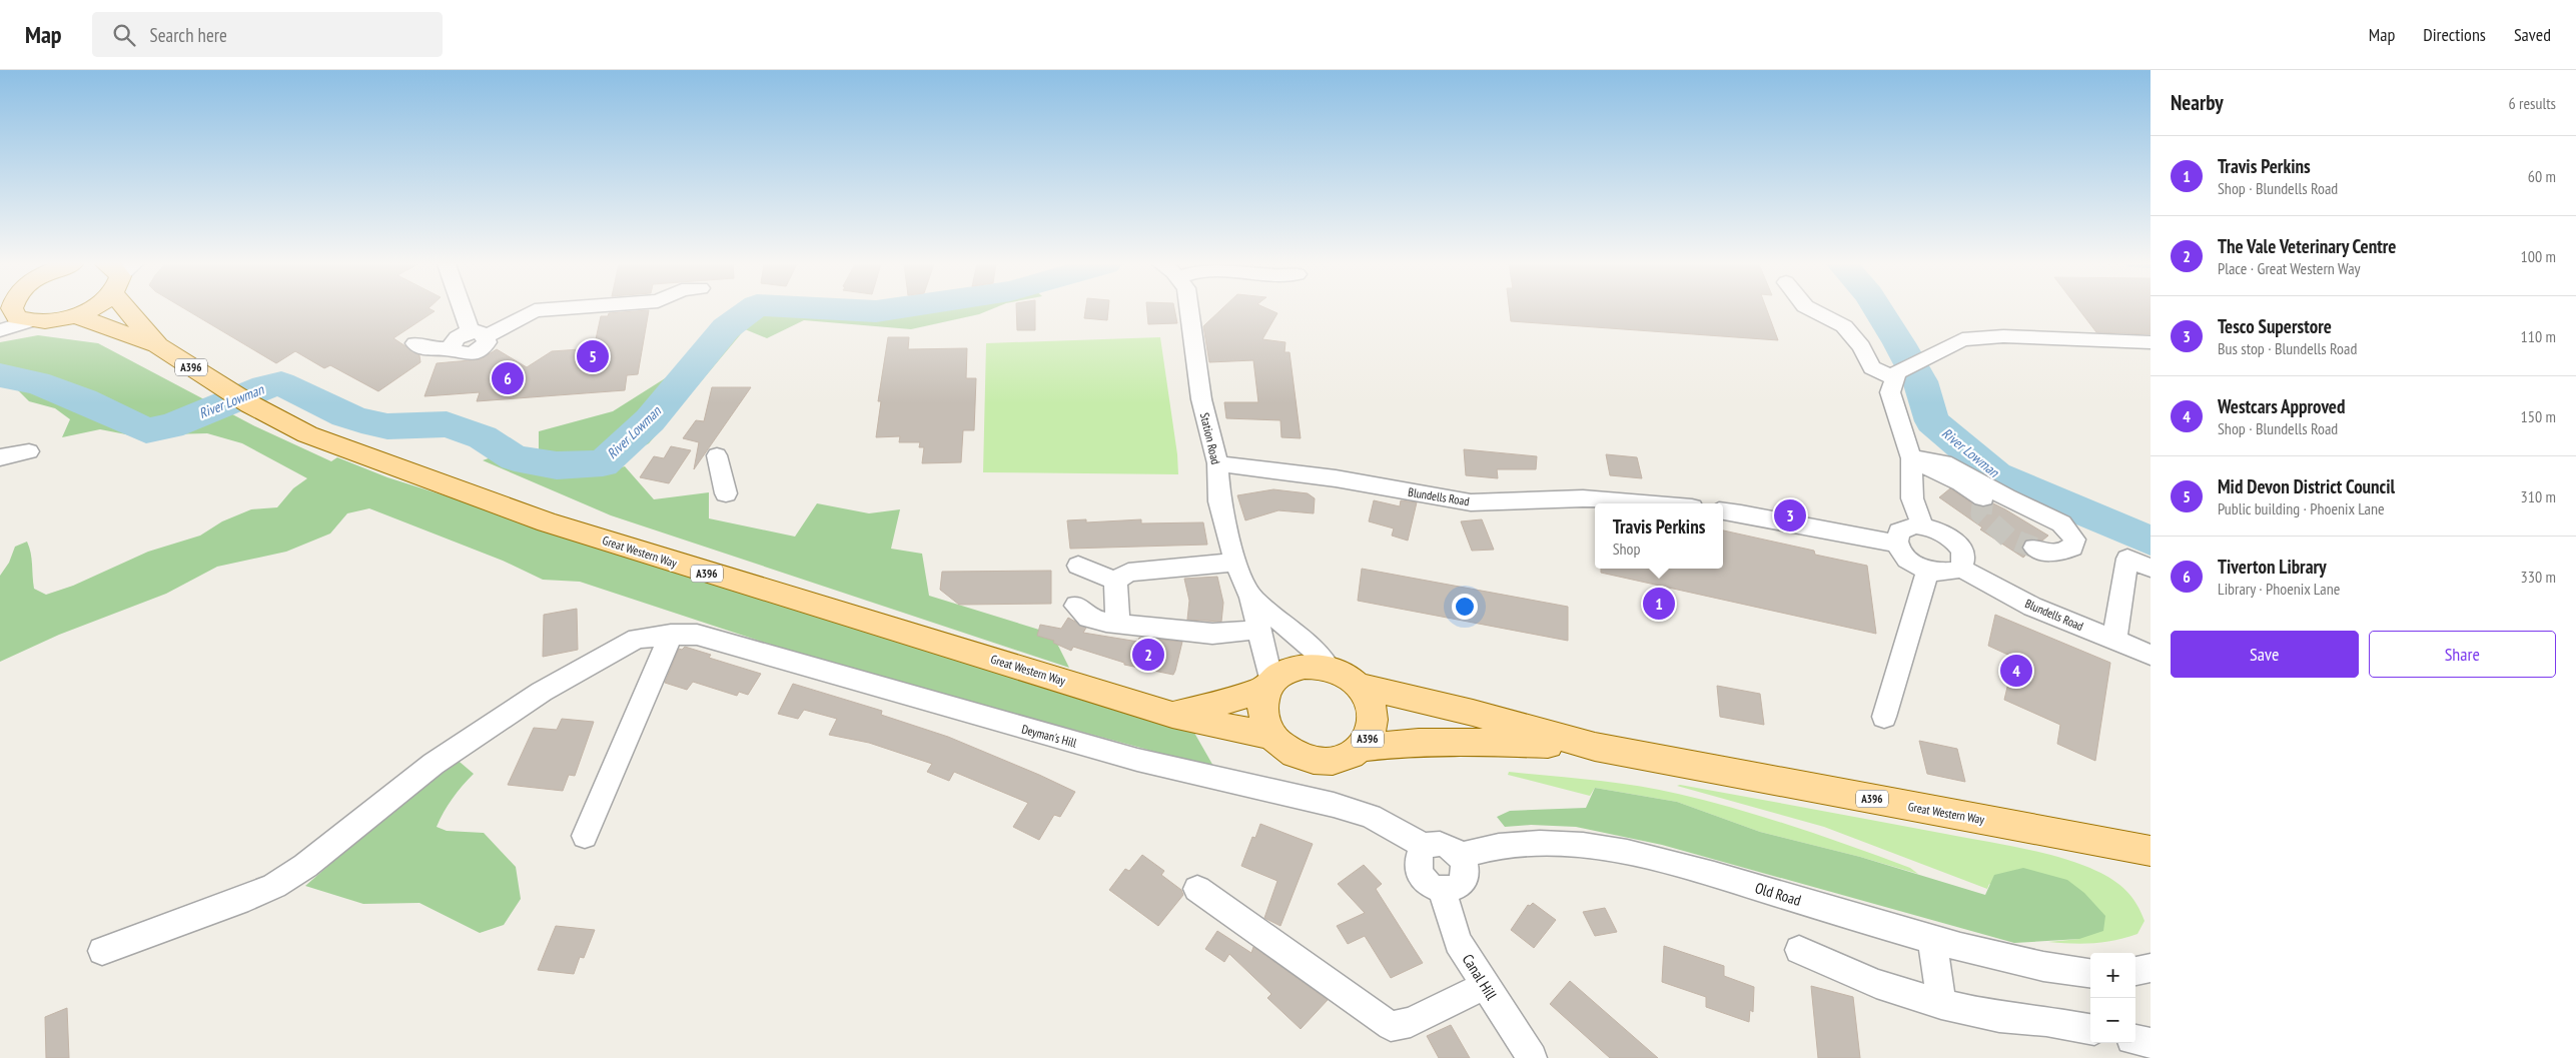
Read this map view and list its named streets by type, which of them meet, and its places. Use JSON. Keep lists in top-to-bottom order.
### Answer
{
  "streets": {
    "main road": ["A396", "Great Western Way"],
    "street": [
      "Station Road",
      "Blundells Road",
      "Deyman's Hill",
      "Old Road",
      "Canal Hill"
    ]
  },
  "crossings": [
    ["A396", "Station Road"],
    ["A396", "Great Western Way"],
    ["Station Road", "Blundells Road"],
    ["Deyman's Hill", "Old Road"],
    ["Deyman's Hill", "Canal Hill"],
    ["Old Road", "Canal Hill"]
  ],
  "water": ["River Lowman"],
  "page": {
    "header": "Map",
    "search": "Search here",
    "nav": ["Map", "Directions", "Saved"],
    "heading": ["Nearby", "6 results"],
    "list": [
      {
        "mark": "1",
        "name": "Travis Perkins",
        "note": "Shop · Blundells Road",
        "value": "60 m"
      },
      {
        "mark": "2",
        "name": "The Vale Veterinary Centre",
        "note": "Place · Great Western Way",
        "value": "100 m"
      },
      {
        "mark": "3",
        "name": "Tesco Superstore",
        "note": "Bus stop · Blundells Road",
        "value": "110 m"
      },
      {
        "mark": "4",
        "name": "Westcars Approved",
        "note": "Shop · Blundells Road",
        "value": "150 m"
      },
      {
        "mark": "5",
        "name": "Mid Devon District Council",
        "note": "Public building · Phoenix Lane",
        "value": "310 m"
      },
      {
        "mark": "6",
        "name": "Tiverton Library",
        "note": "Library · Phoenix Lane",
        "value": "330 m"
      }
    ],
    "pins": [
      "5",
      "6",
      "3",
      "1",
      "2",
      "4"
    ],
    "popup": ["Travis Perkins", "Shop"],
    "buttons": ["Save", "Share"],
    "map_buttons": ["+", "−"]
  }
}
